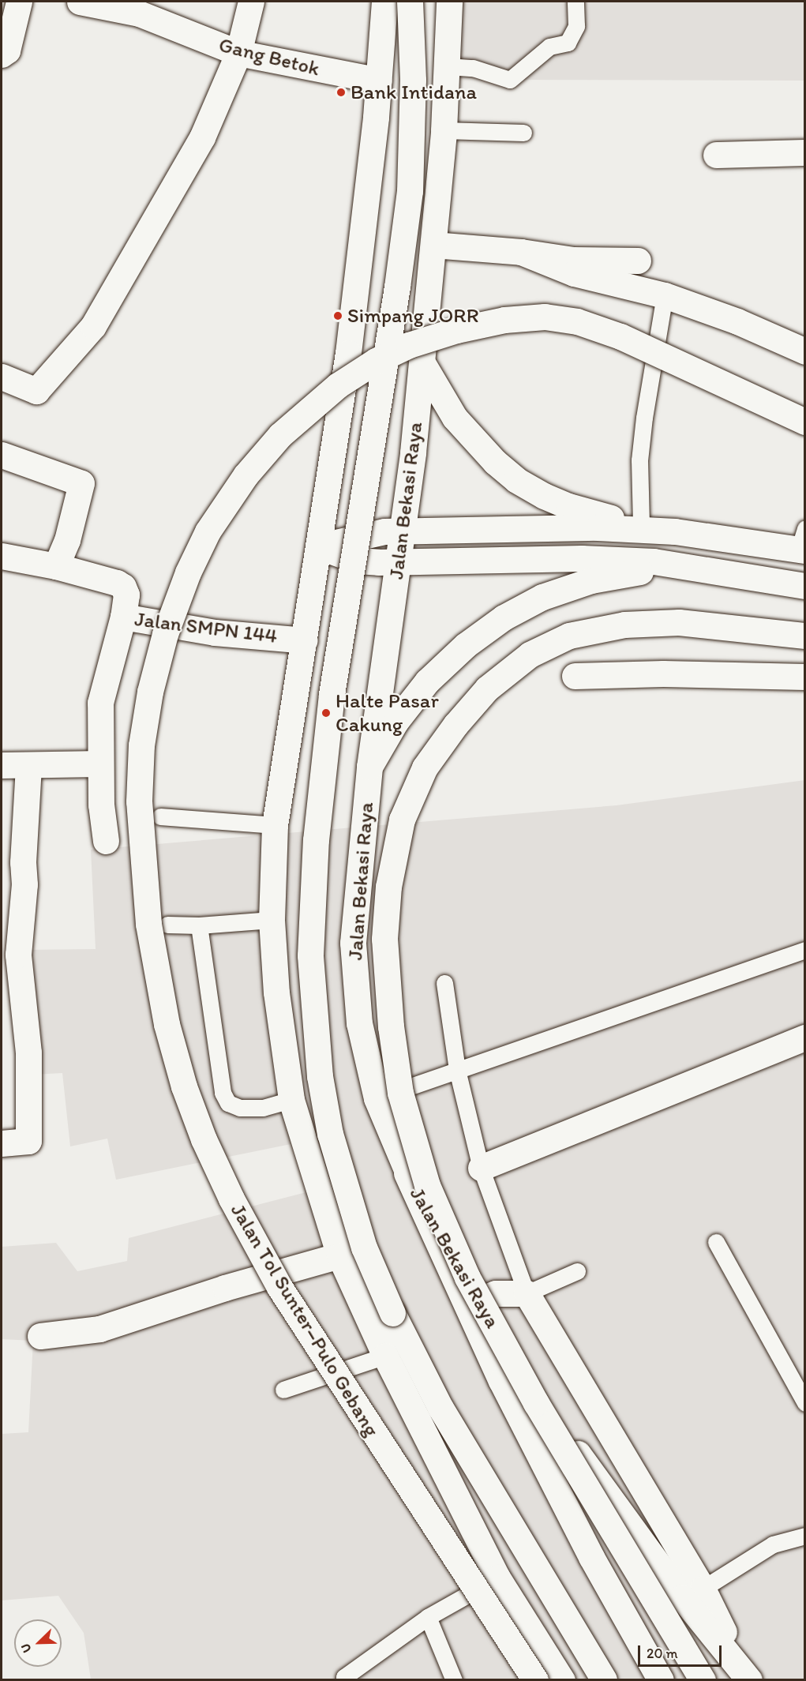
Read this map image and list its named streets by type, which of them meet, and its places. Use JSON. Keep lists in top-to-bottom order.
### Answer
{
  "streets": {
    "main road": [
      "Gang Betok",
      "Jalan Bekasi Raya",
      "Jalan SMPN 144",
      "Jalan Tol Sunter–Pulo Gebang"
    ]
  },
  "places": ["Bank Intidana", "Simpang JORR", "Halte Pasar Cakung"],
  "scale_bar": "20 m",
  "north": "bottom left"
}
